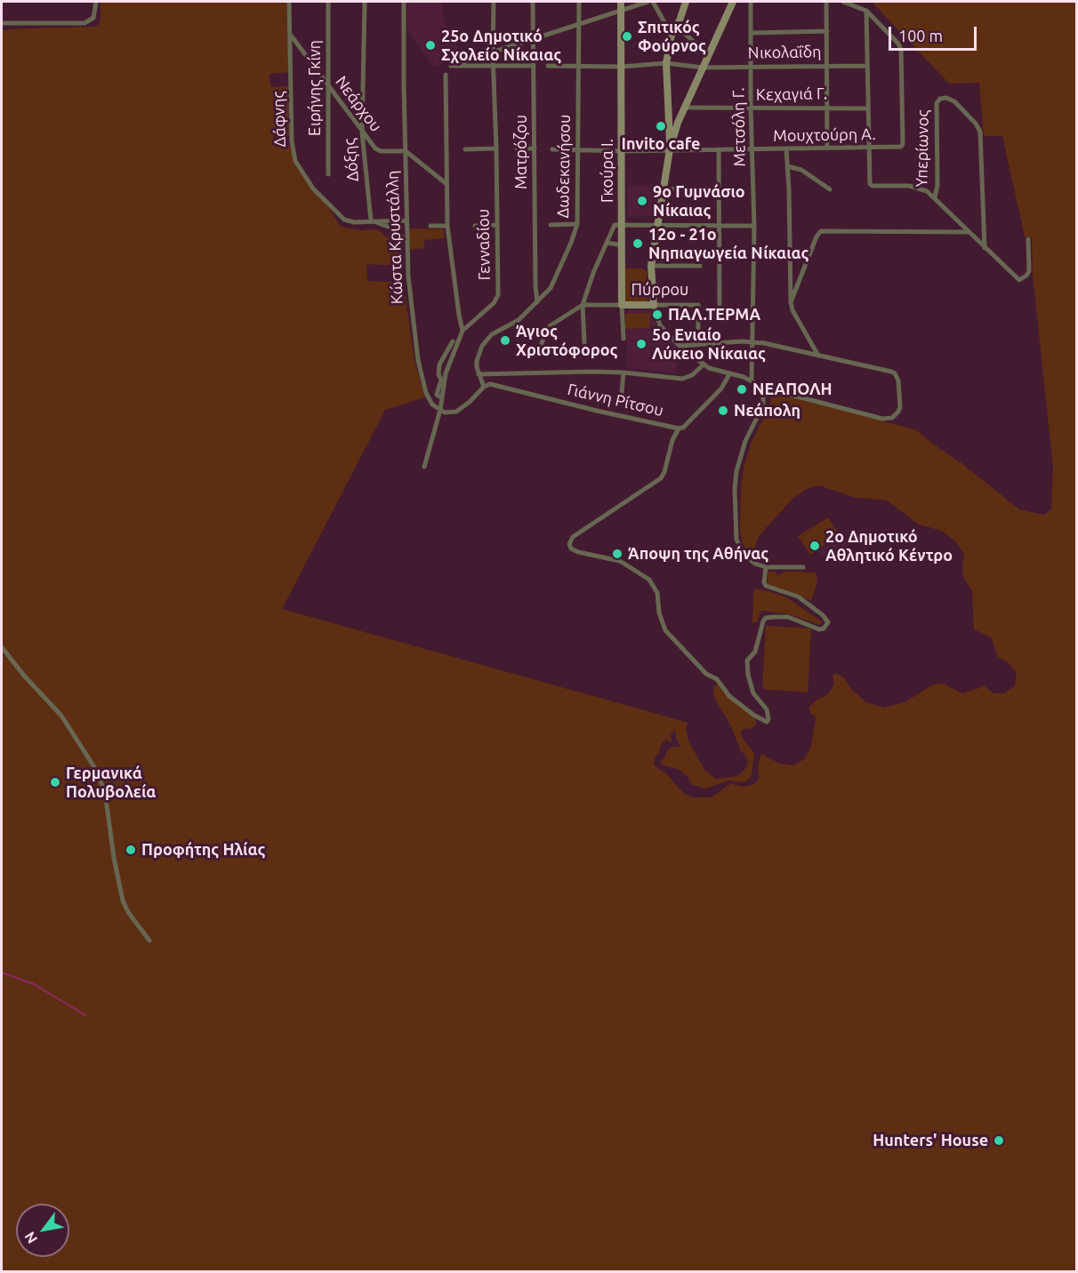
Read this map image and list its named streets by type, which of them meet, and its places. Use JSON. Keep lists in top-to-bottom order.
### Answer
{
  "streets": {
    "street": [
      "Νικολαΐδη",
      "Ειρήνης Γκίνη",
      "Κεχαγιά Γ.",
      "Νεάρχου",
      "Δάφνης",
      "Μετσόλη Γ.",
      "Μουχτούρη Α.",
      "Υπερίωνος",
      "Ματρόζου",
      "Δόξης",
      "Δωδεκανήσου",
      "Γκούρα Ι.",
      "Κώστα Κρυστάλλη",
      "Γενναδίου",
      "Πύρρου",
      "Γιάννη Ρίτσου"
    ]
  },
  "crossings": [
    ["Νικολαΐδη", "Μετσόλη Γ."],
    ["Νικολαΐδη", "Δωδεκανήσου"],
    ["Νικολαΐδη", "Γκούρα Ι."],
    ["Ειρήνης Γκίνη", "Νεάρχου"],
    ["Κεχαγιά Γ.", "Μετσόλη Γ."],
    ["Νεάρχου", "Δάφνης"],
    ["Νεάρχου", "Δόξης"],
    ["Νεάρχου", "Κώστα Κρυστάλλη"],
    ["Δάφνης", "Δόξης"],
    ["Δάφνης", "Κώστα Κρυστάλλη"],
    ["Μετσόλη Γ.", "Μουχτούρη Α."],
    ["Μουχτούρη Α.", "Δωδεκανήσου"],
    ["Μουχτούρη Α.", "Γκούρα Ι."],
    ["Ματρόζου", "Δωδεκανήσου"],
    ["Δωδεκανήσου", "Γιάννη Ρίτσου"],
    ["Γκούρα Ι.", "Πύρρου"],
    ["Κώστα Κρυστάλλη", "Γενναδίου"]
  ],
  "places": [
    "Σπιτικός Φούρνος",
    "25o Δημοτικό Σχολείο Νίκαιας",
    "Invito cafe",
    "9ο Γυμνάσιο Νίκαιας",
    "12ο - 21ο Νηπιαγωγεία Νίκαιας",
    "ΠΑΛ.ΤΕΡΜΑ",
    "Άγιος Χριστόφορος",
    "5ο Ενιαίο Λύκειο Νίκαιας",
    "ΝΕΑΠΟΛΗ",
    "Νεάπολη",
    "2o Δημοτικό Αθλητικό Κέντρο",
    "Άποψη της Αθήνας",
    "Γερμανικά Πολυβολεία",
    "Προφήτης Ηλίας",
    "Hunters' House"
  ],
  "scale_bar": "100 m",
  "north": "bottom left"
}
